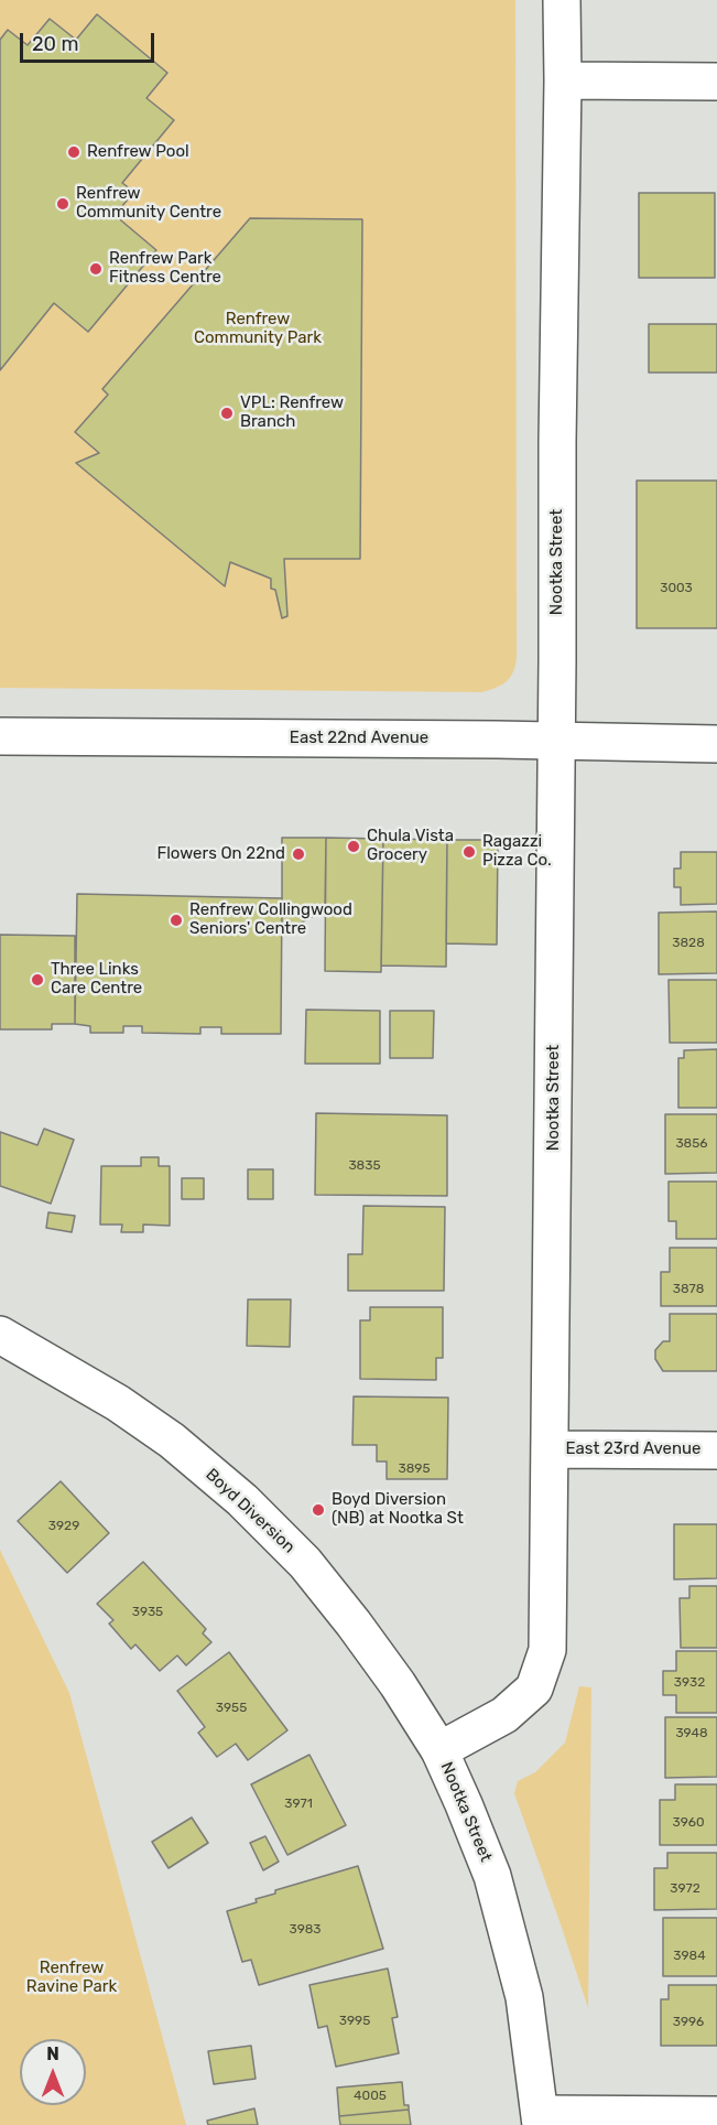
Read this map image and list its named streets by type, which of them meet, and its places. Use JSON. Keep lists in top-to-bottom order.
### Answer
{
  "streets": {
    "street": [
      "Nootka Street",
      "East 22nd Avenue",
      "East 23rd Avenue",
      "Boyd Diversion"
    ]
  },
  "crossings": [
    ["Nootka Street", "East 22nd Avenue"],
    ["Nootka Street", "East 23rd Avenue"],
    ["Nootka Street", "Boyd Diversion"]
  ],
  "parks": ["Renfrew Community Park", "Renfrew Ravine Park"],
  "places": [
    "Renfrew Pool",
    "Renfrew Community Centre",
    "Renfrew Park Fitness Centre",
    "VPL: Renfrew Branch",
    "Chula Vista Grocery",
    "Ragazzi Pizza Co.",
    "Flowers On 22nd",
    "Renfrew Collingwood Seniors' Centre",
    "Three Links Care Centre",
    "Boyd Diversion (NB) at Nootka St"
  ],
  "house_numbers": [
    "3003",
    "3828",
    "3856",
    "3835",
    "3878",
    "3895",
    "3929",
    "3935",
    "3932",
    "3955",
    "3948",
    "3971",
    "3960",
    "3972",
    "3983",
    "3984",
    "3995",
    "3996",
    "4005"
  ],
  "scale_bar": "20 m",
  "north": "top"
}
